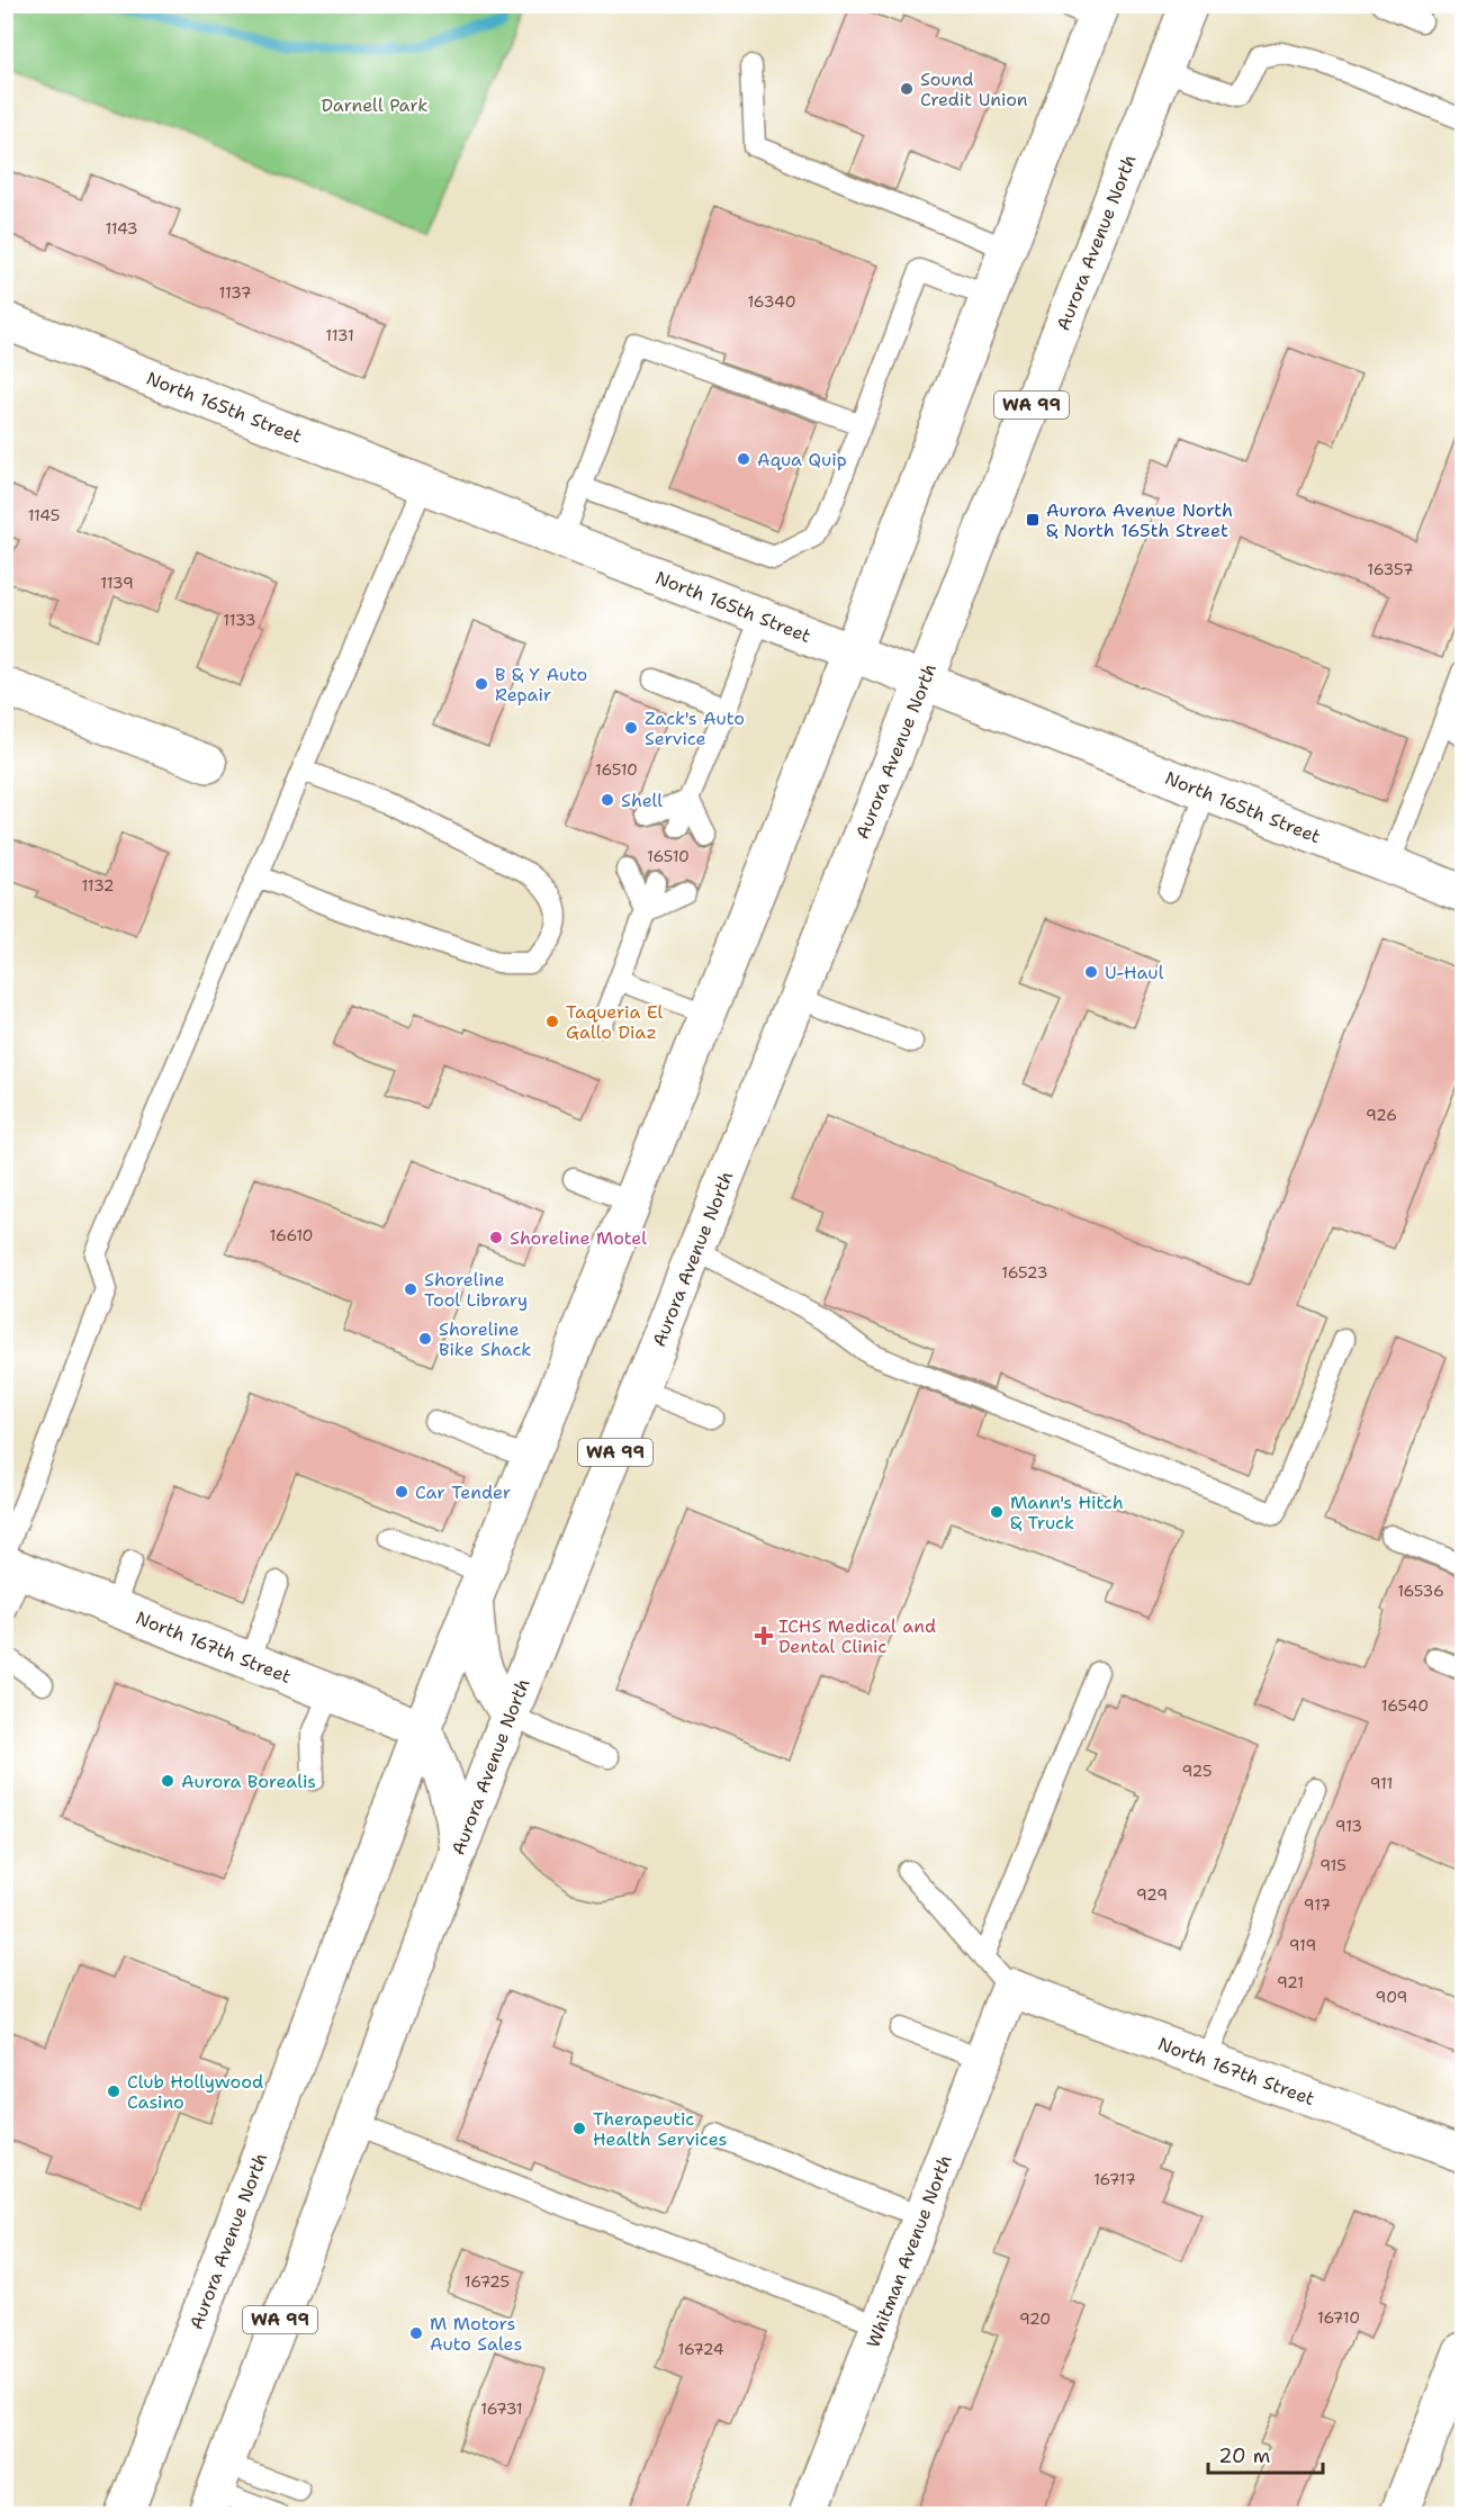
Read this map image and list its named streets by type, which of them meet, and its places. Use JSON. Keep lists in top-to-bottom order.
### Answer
{
  "streets": {
    "main road": [
      "Aurora Avenue North",
      "WA 99",
      "North 165th Street",
      "North 167th Street",
      "Whitman Avenue North"
    ]
  },
  "crossings": [
    ["Aurora Avenue North", "North 165th Street"],
    ["Aurora Avenue North", "North 167th Street"],
    ["North 167th Street", "Whitman Avenue North"]
  ],
  "parks": ["Darnell Park"],
  "places": {
    "other": [
      "Sound Credit Union",
      "Aqua Quip",
      "B & Y Auto Repair",
      "Zack's Auto Service",
      "Shell",
      "U-Haul",
      "Taqueria El Gallo Diaz",
      "Shoreline Motel",
      "Shoreline Tool Library",
      "Shoreline Bike Shack",
      "Car Tender",
      "Mann's Hitch & Truck",
      "Aurora Borealis",
      "Club Hollywood Casino",
      "Therapeutic Health Services",
      "M Motors Auto Sales"
    ],
    "transit": ["Aurora Avenue North & North 165th Street"],
    "health": ["ICHS Medical and Dental Clinic"]
  },
  "house_numbers": [
    "1143",
    "1137",
    "16340",
    "1131",
    "1145",
    "16357",
    "1139",
    "1133",
    "16510",
    "16510",
    "1132",
    "926",
    "16610",
    "16523",
    "16536",
    "16540",
    "925",
    "911",
    "913",
    "915",
    "929",
    "917",
    "919",
    "921",
    "909",
    "16717",
    "16725",
    "16710",
    "920",
    "16724",
    "16731"
  ],
  "scale_bar": "20 m"
}
